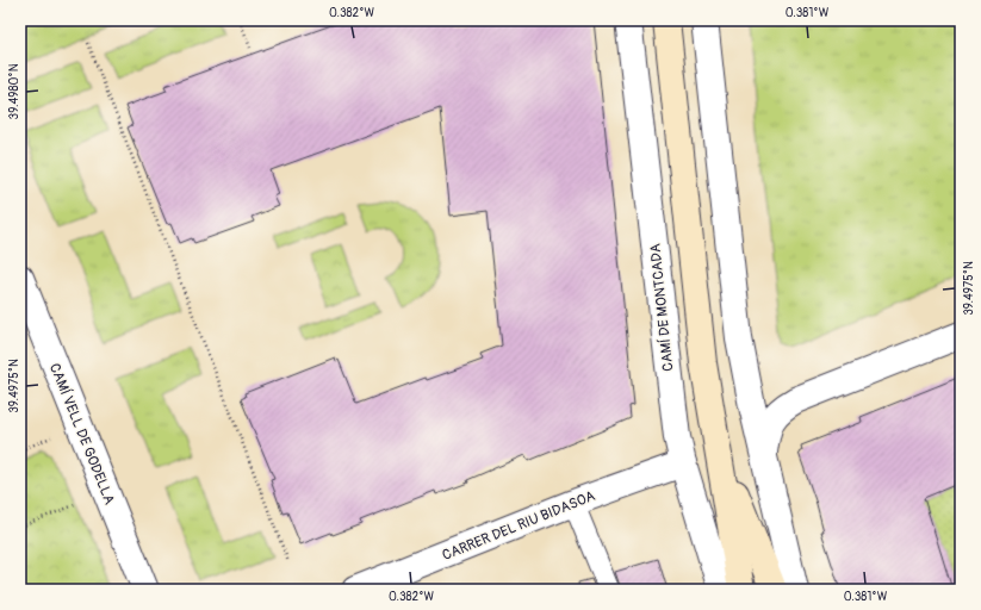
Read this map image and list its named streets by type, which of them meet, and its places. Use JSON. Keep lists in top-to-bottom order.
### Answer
{
  "streets": {
    "street": ["CAMÍ DE MONTCADA", "CAMÍ VELL DE GODELLA", "CARRER DEL RIU BIDASOA"]
  },
  "crossings": [
    ["CAMÍ DE MONTCADA", "CARRER DEL RIU BIDASOA"]
  ],
  "coordinates": [
    "0.382°W",
    "0.381°W",
    "39.4980°N",
    "39.4975°N"
  ]
}
